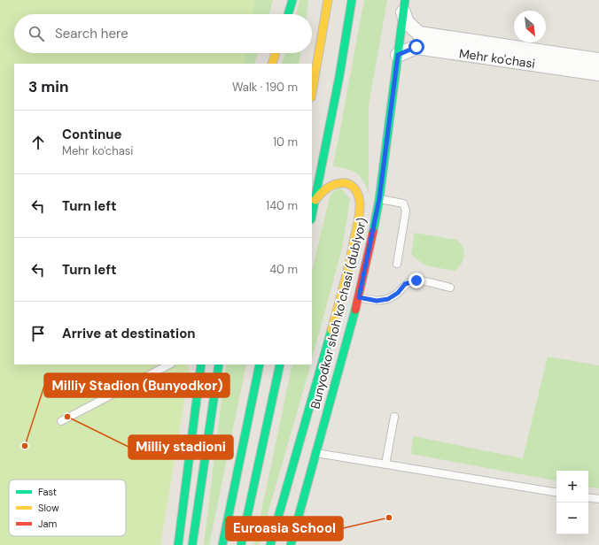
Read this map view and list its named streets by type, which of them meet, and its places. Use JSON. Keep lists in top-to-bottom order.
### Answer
{
  "streets": {
    "main road": ["Bunyodkor shoh koʻchasi (dublyor)"],
    "street": ["Mehr ko'chasi"]
  },
  "places": ["Milliy stadioni", "Milliy Stadion (Bunyodkor)", "Euroasia School"],
  "legend": ["Fast", "Slow", "Jam"],
  "north": "bottom right",
  "page": {
    "search": "Search here",
    "heading": ["3 min", "Walk · 190 m"],
    "list": [
      ["Continue", "Mehr ko'chasi", "10 m"],
      ["Turn left", "140 m"],
      ["Turn left", "40 m"],
      "Arrive at destination"
    ],
    "map_buttons": ["+", "−"]
  }
}
